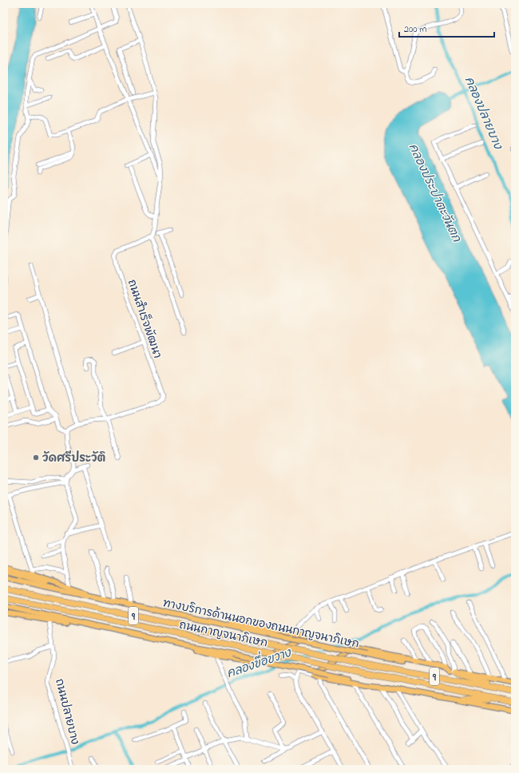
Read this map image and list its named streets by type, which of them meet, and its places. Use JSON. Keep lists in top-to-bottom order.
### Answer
{
  "streets": {
    "highway": ["9", "ถนนกาญจนาภิเษก"],
    "main road": ["ทางบริการด้านนอกของถนนกาญจนาภิเษก"],
    "street": ["ถนนสำเร็จพัฒนา", "ถนนปลายบาง"]
  },
  "water": ["คลองปลายบาง", "คลองประปาตะวันตก", "คลองขื่อขวาง"],
  "places": ["วัดศรีประวัติ"],
  "scale_bar": "200 m"
}
